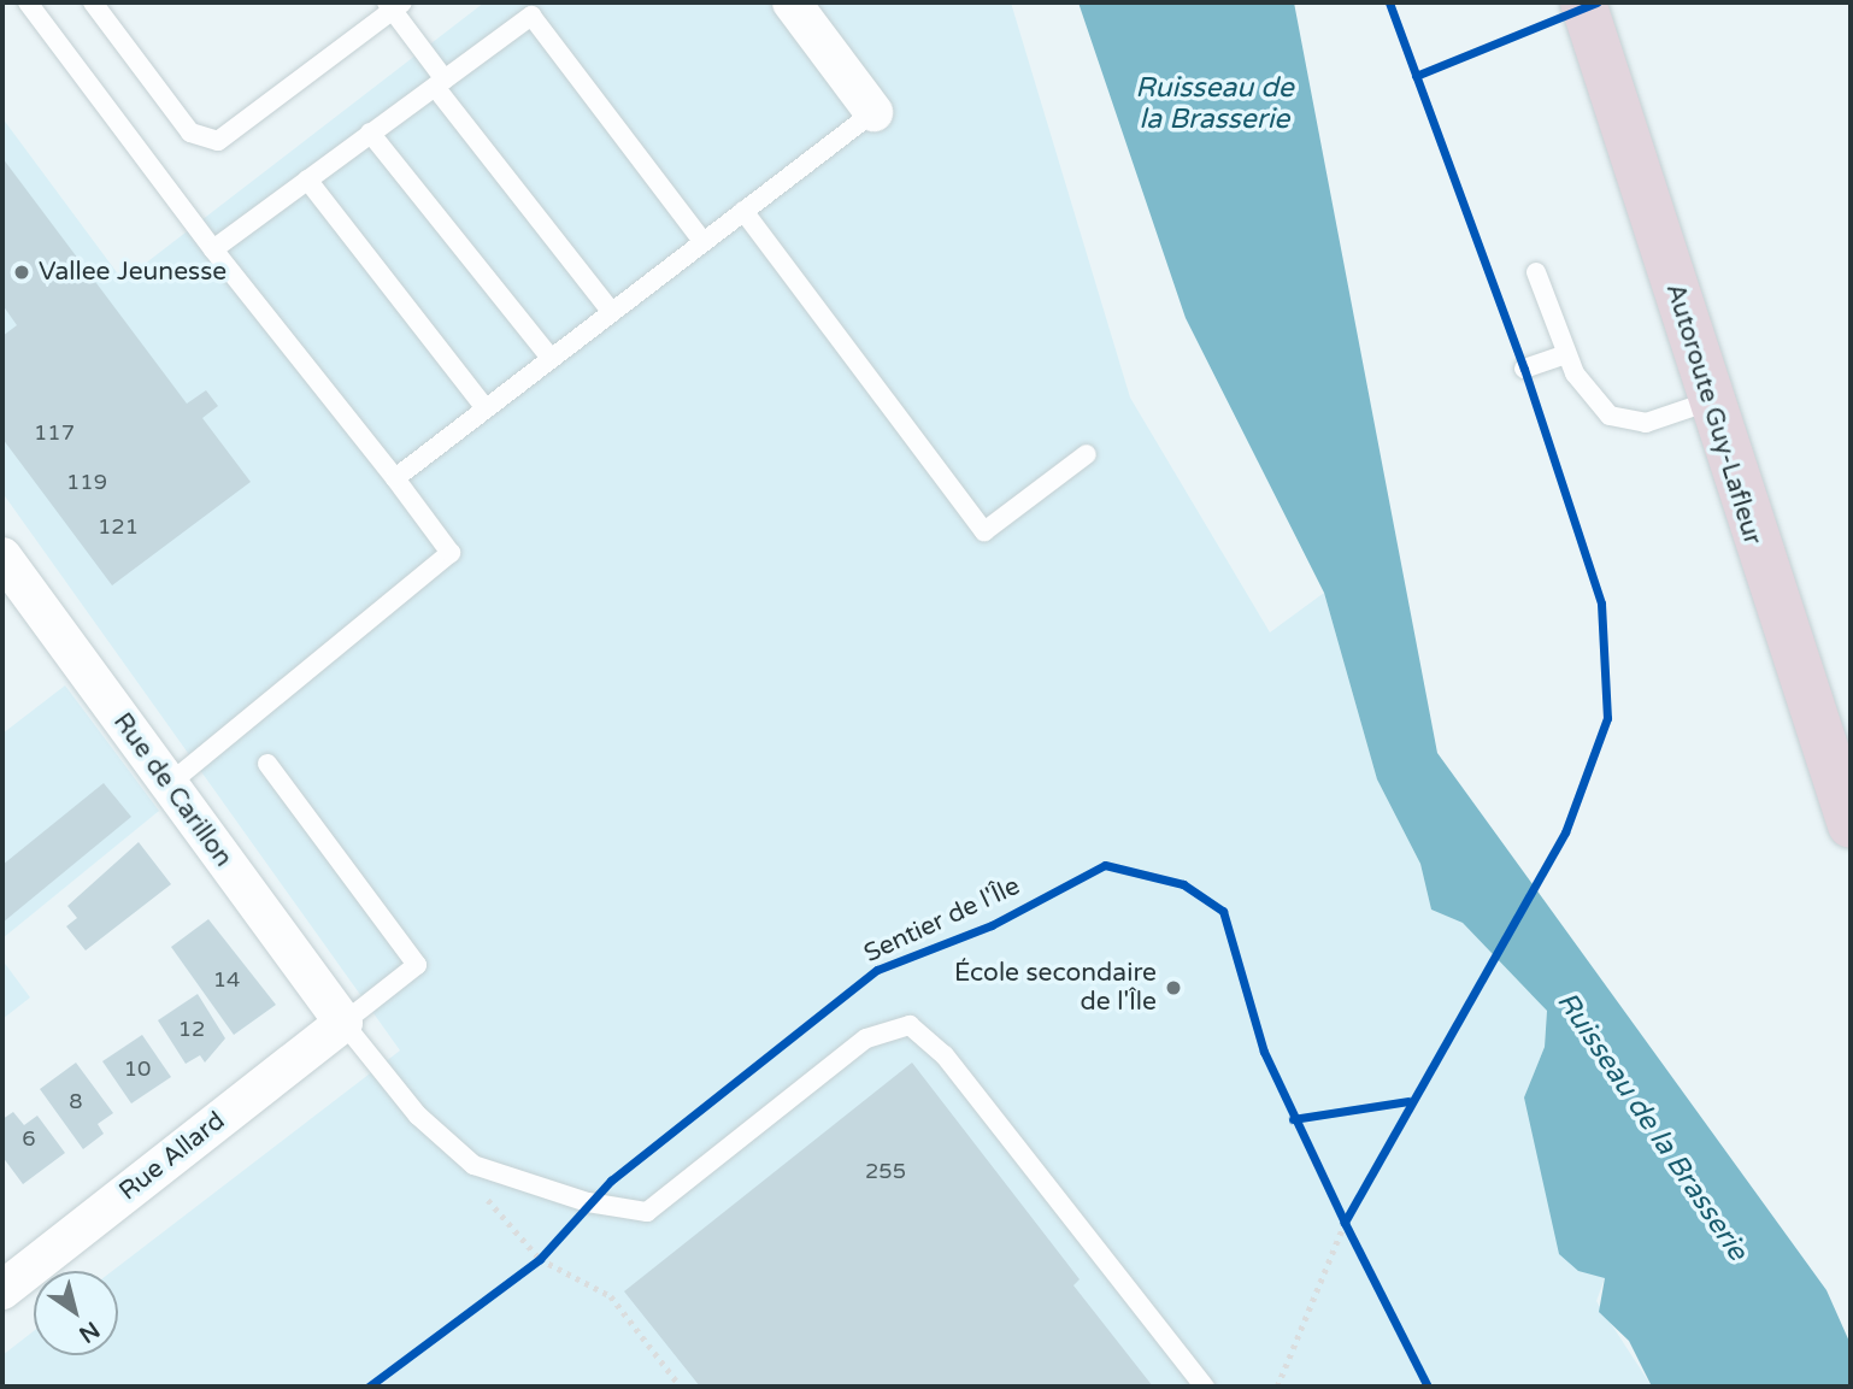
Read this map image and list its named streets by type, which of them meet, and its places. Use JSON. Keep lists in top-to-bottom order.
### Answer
{
  "streets": {
    "highway": ["Autoroute Guy-Lafleur"],
    "street": ["Rue de Carillon", "Rue Allard"],
    "cycle path": ["Sentier de l'Île"]
  },
  "crossings": [
    ["Rue de Carillon", "Rue Allard"]
  ],
  "water": ["Ruisseau de la Brasserie"],
  "places": ["Vallee Jeunesse", "École secondaire de l'Île"],
  "house_numbers": [
    "117",
    "119",
    "121",
    "14",
    "12",
    "10",
    "8",
    "6",
    "255"
  ],
  "north": "bottom right"
}
